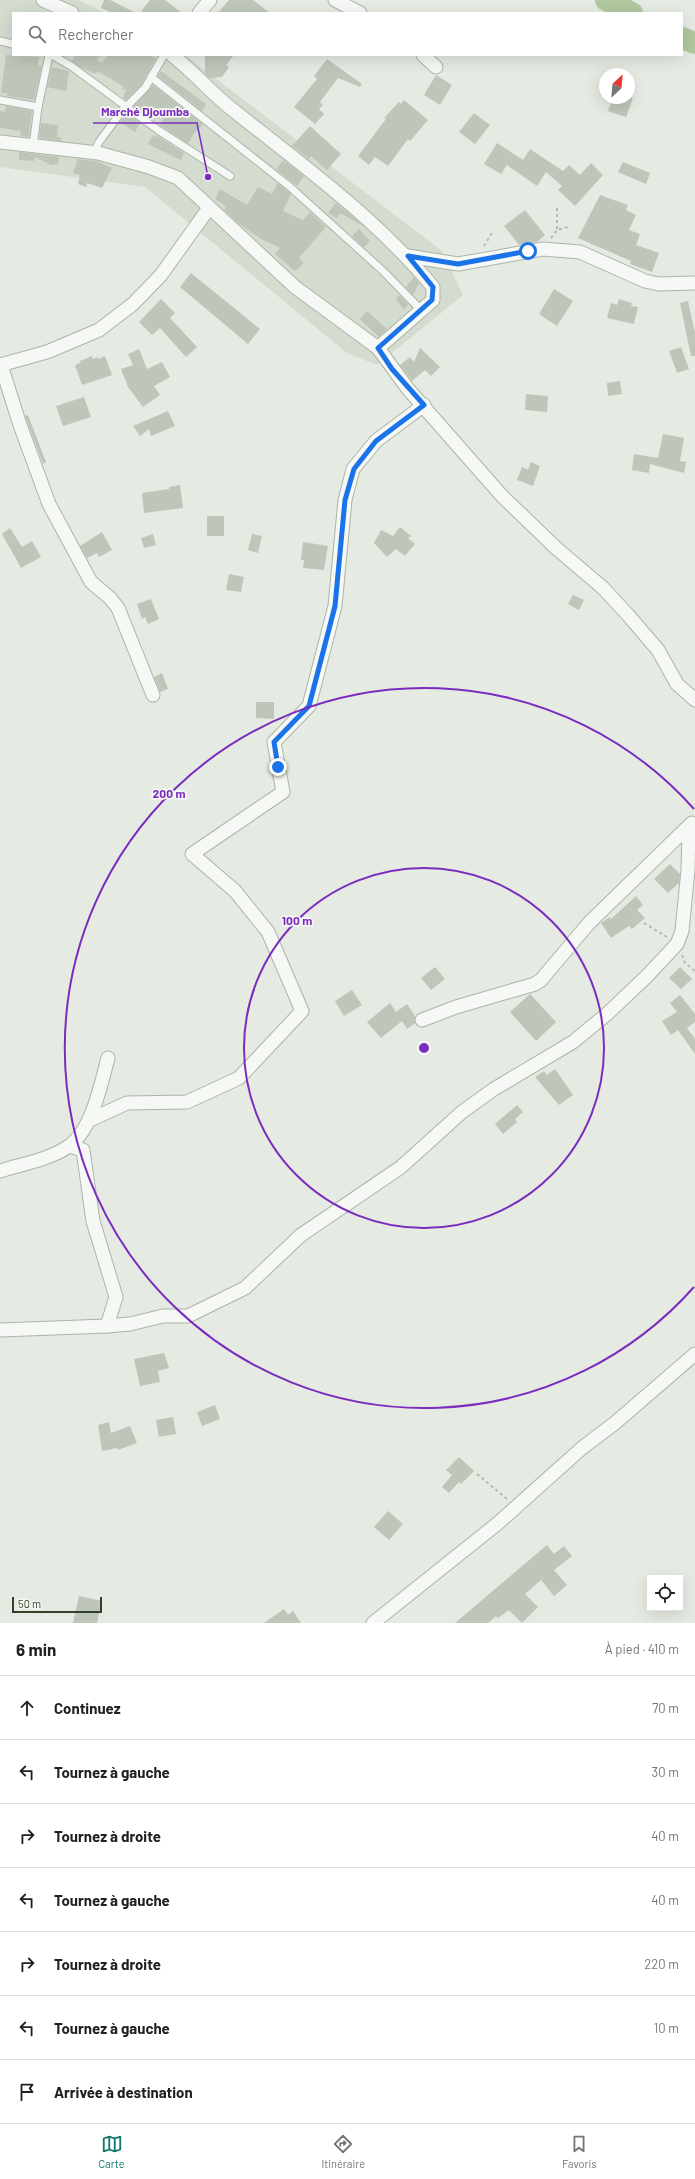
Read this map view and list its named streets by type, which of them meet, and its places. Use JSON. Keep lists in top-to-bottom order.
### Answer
{
  "places": ["Marché Djoumba"],
  "scale_bar": "50 m",
  "north": "top right",
  "page": {
    "search": "Rechercher",
    "scale": "50 m",
    "heading": ["6 min", "À pied · 410 m"],
    "list": [
      ["Continuez", "70 m"],
      ["Tournez à gauche", "30 m"],
      ["Tournez à droite", "40 m"],
      ["Tournez à gauche", "40 m"],
      ["Tournez à droite", "220 m"],
      ["Tournez à gauche", "10 m"],
      "Arrivée à destination"
    ],
    "nav": ["Carte", "Itinéraire", "Favoris"]
  },
  "rings": ["200 m", "100 m"]
}
